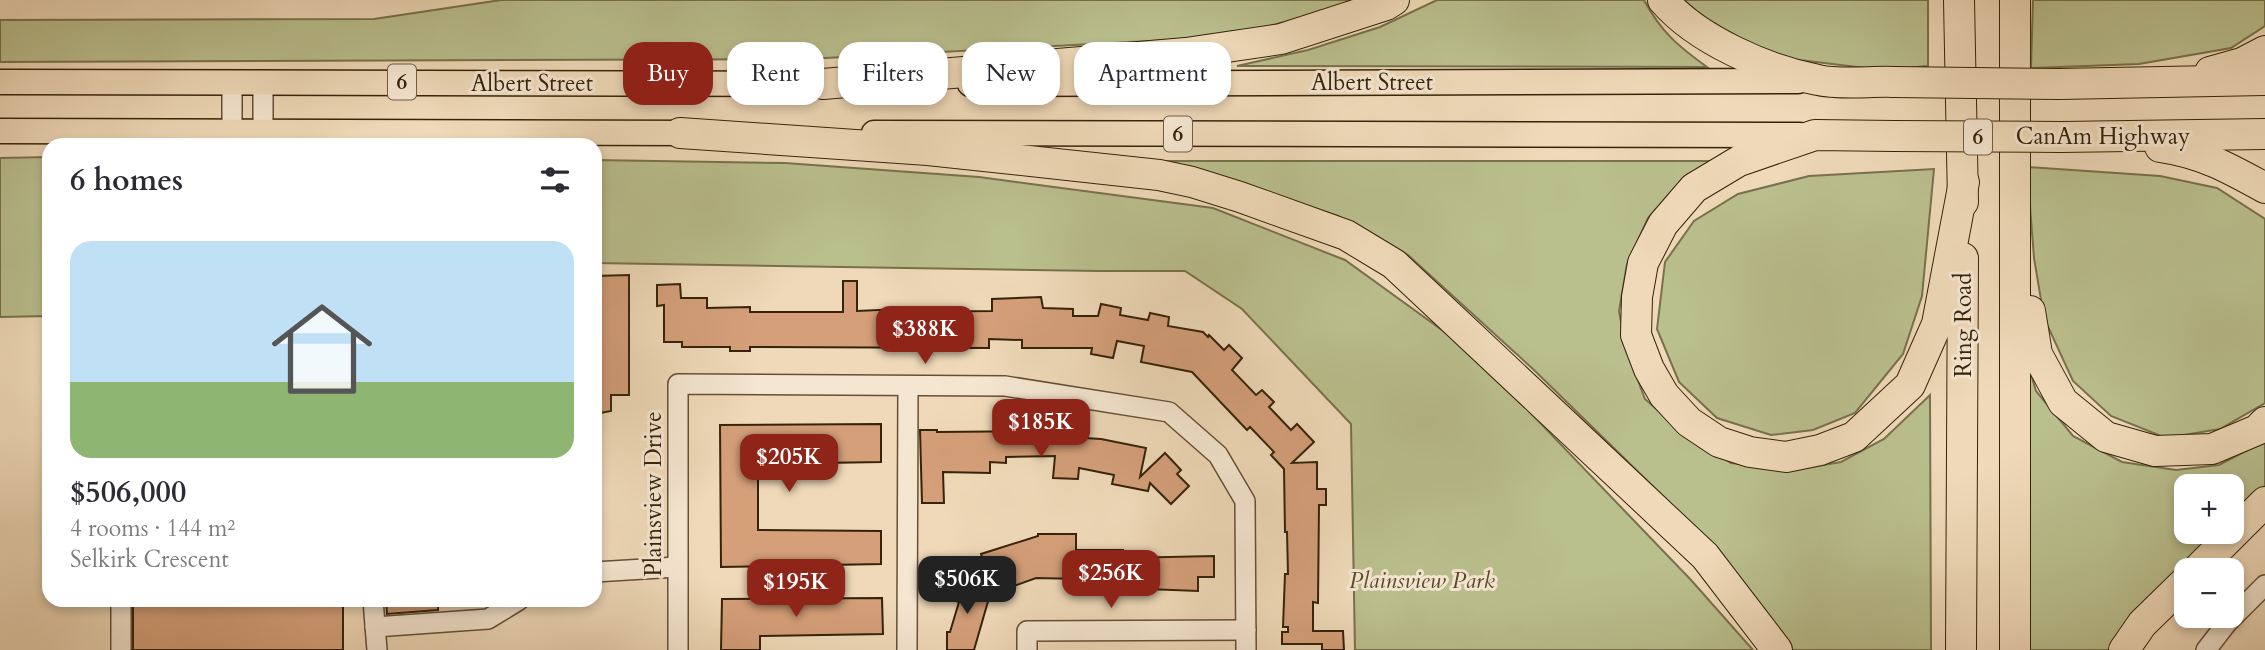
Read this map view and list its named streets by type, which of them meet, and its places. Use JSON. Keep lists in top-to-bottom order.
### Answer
{
  "streets": {
    "highway": ["6", "CanAm Highway", "Ring Road"],
    "main road": ["Albert Street"],
    "street": ["Plainsview Drive"]
  },
  "crossings": [
    ["6", "Albert Street"],
    ["6", "CanAm Highway"],
    ["CanAm Highway", "Ring Road"]
  ],
  "parks": ["Plainsview Park"],
  "page": {
    "chip": [
      "Buy",
      "Rent",
      "Filters",
      "New",
      "Apartment"
    ],
    "heading": "6 homes",
    "list": [
      {
        "name": "$506,000",
        "note": "4 rooms · 144 m² · Selkirk Crescent"
      }
    ],
    "price": [
      "$388K",
      "$185K",
      "$205K",
      "$256K",
      "$506K",
      "$195K"
    ],
    "map_buttons": ["+", "−"]
  }
}
